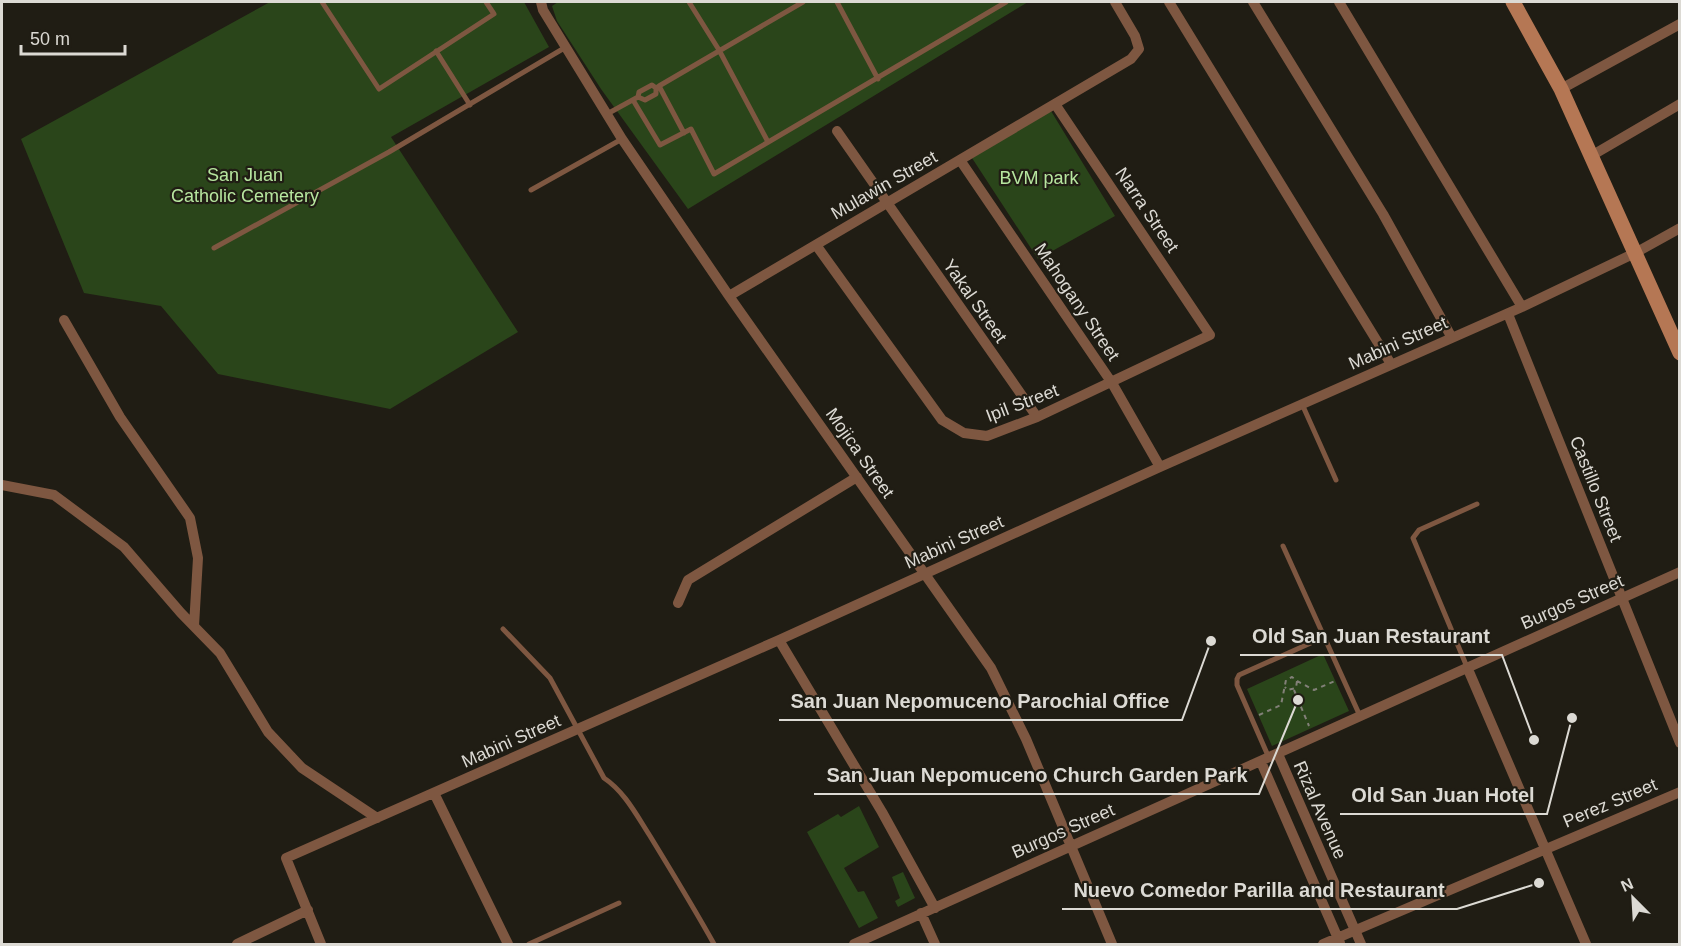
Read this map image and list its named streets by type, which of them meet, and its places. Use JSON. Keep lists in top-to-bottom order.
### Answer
{
  "streets": {
    "street": [
      "Mulawin Street",
      "Narra Street",
      "Yakal Street",
      "Mahogany Street",
      "Mabini Street",
      "Ipil Street",
      "Mojica Street",
      "Castillo Street",
      "Burgos Street",
      "Perez Street",
      "Rizal Avenue"
    ]
  },
  "crossings": [
    ["Mulawin Street", "Narra Street"],
    ["Mulawin Street", "Yakal Street"],
    ["Mulawin Street", "Mahogany Street"],
    ["Mulawin Street", "Ipil Street"],
    ["Mulawin Street", "Mojica Street"],
    ["Narra Street", "Ipil Street"],
    ["Yakal Street", "Ipil Street"],
    ["Mahogany Street", "Mabini Street"],
    ["Mahogany Street", "Ipil Street"],
    ["Mabini Street", "Mojica Street"],
    ["Mabini Street", "Castillo Street"],
    ["Mojica Street", "Burgos Street"],
    ["Castillo Street", "Burgos Street"],
    ["Burgos Street", "Rizal Avenue"],
    ["Perez Street", "Rizal Avenue"]
  ],
  "parks": ["San Juan Catholic Cemetery", "BVM park"],
  "places": [
    "San Juan Nepomuceno Parochial Office",
    "San Juan Nepomuceno Church Garden Park",
    "Old San Juan Hotel",
    "Old San Juan Restaurant",
    "Nuevo Comedor Parilla and Restaurant"
  ],
  "scale_bar": "50 m",
  "north": "top left"
}
